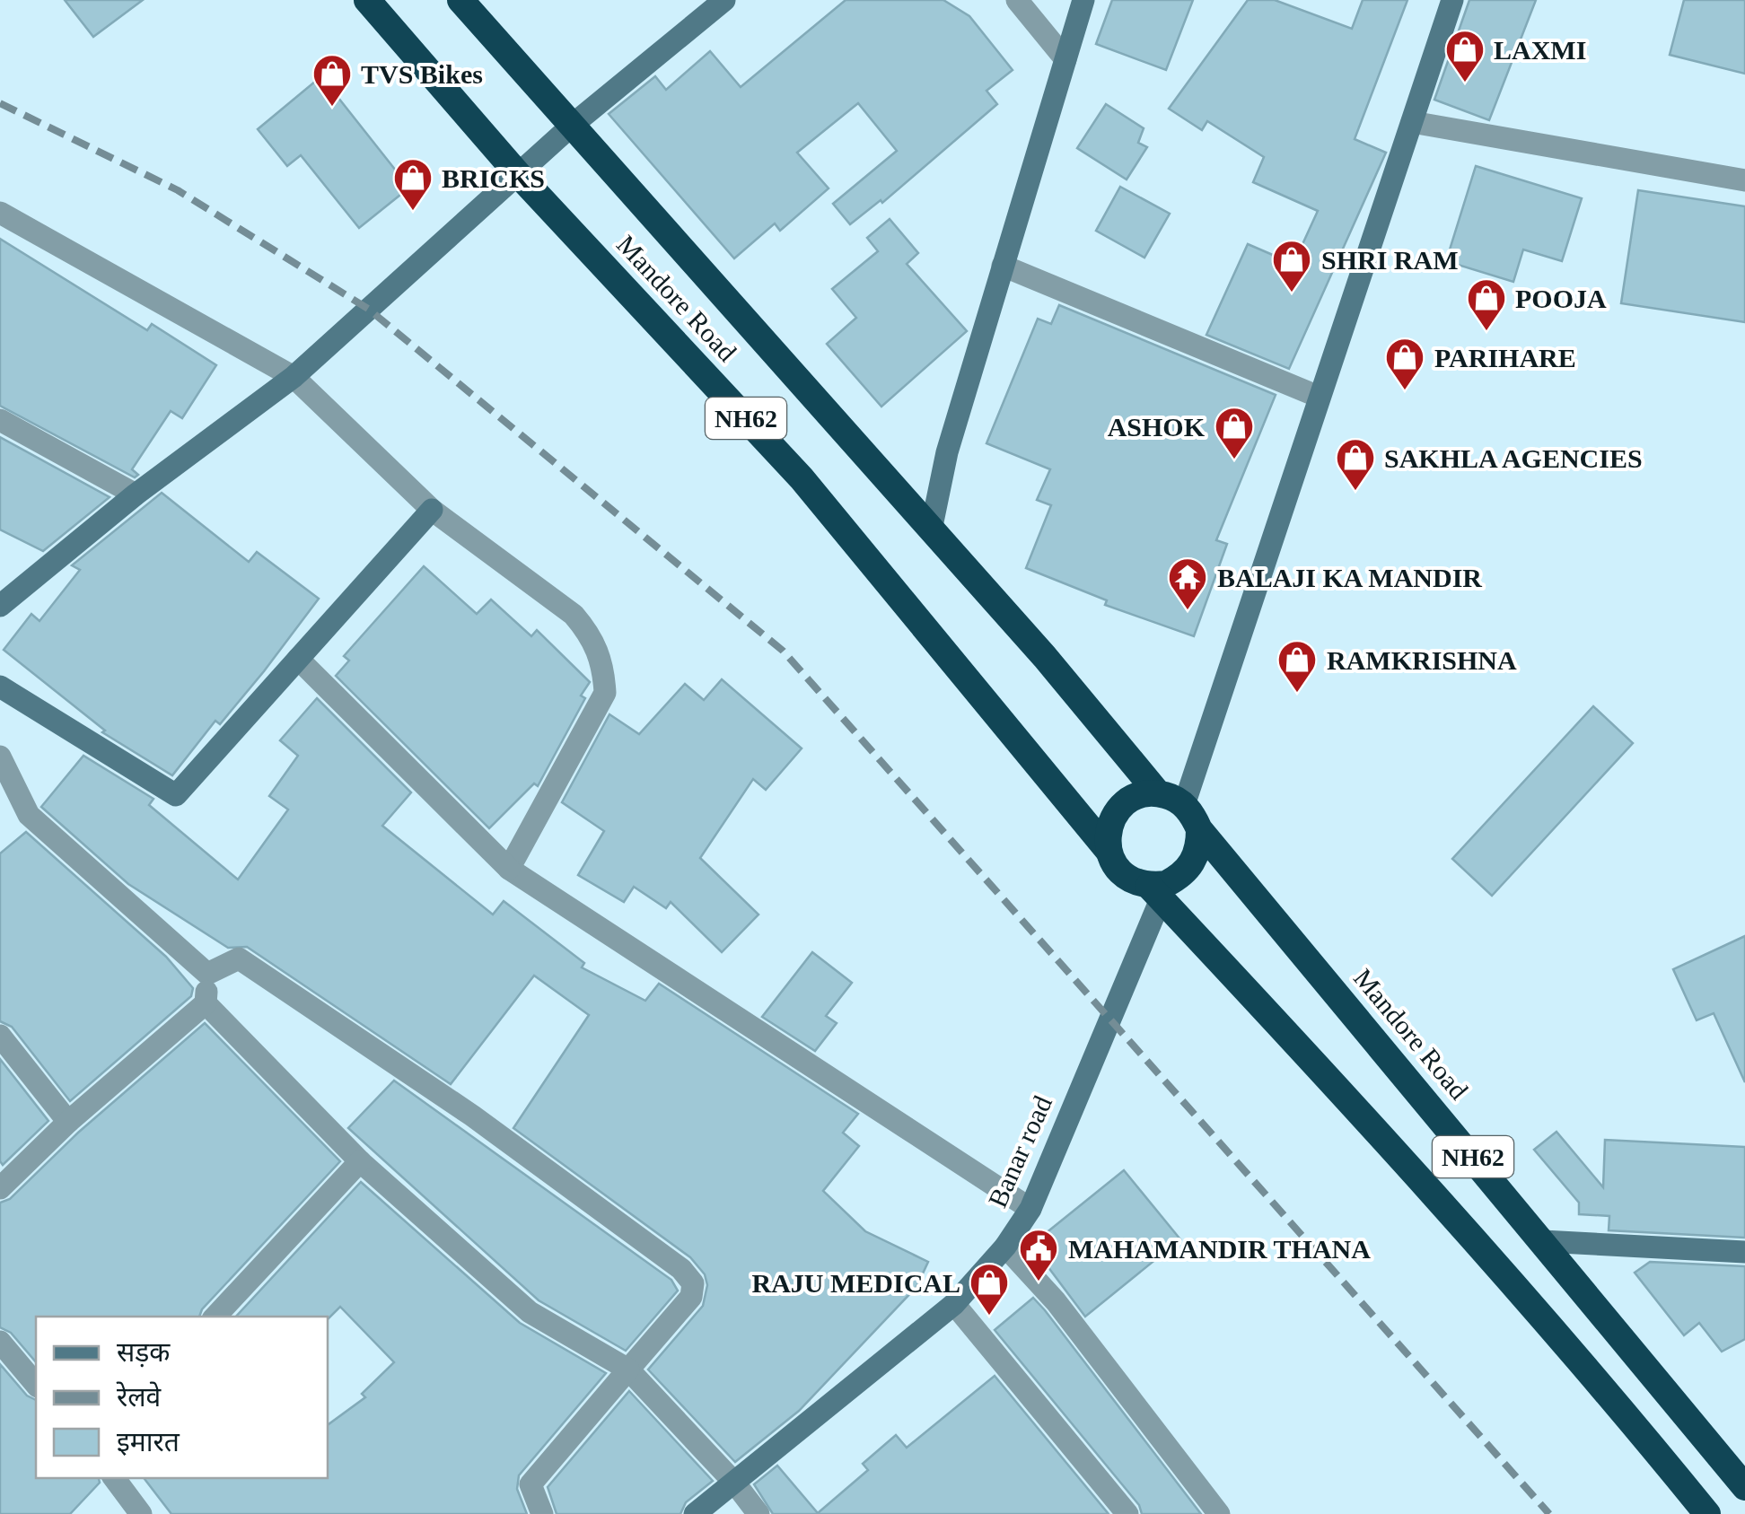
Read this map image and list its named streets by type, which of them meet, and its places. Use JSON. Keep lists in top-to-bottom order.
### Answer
{
  "streets": {
    "highway": ["Mandore Road", "NH62"],
    "street": ["Banar road"]
  },
  "crossings": [
    ["Mandore Road", "Banar road"]
  ],
  "places": {
    "shop": [
      "LAXMI",
      "TVS Bikes",
      "BRICKS",
      "SHRI RAM",
      "POOJA",
      "PARIHARE",
      "ASHOK",
      "SAKHLA AGENCIES",
      "RAMKRISHNA",
      "RAJU MEDICAL"
    ],
    "temple": ["BALAJI KA MANDIR"],
    "public building": ["MAHAMANDIR THANA"]
  },
  "legend": ["सड़क", "रेलवे", "इमारत"]
}
